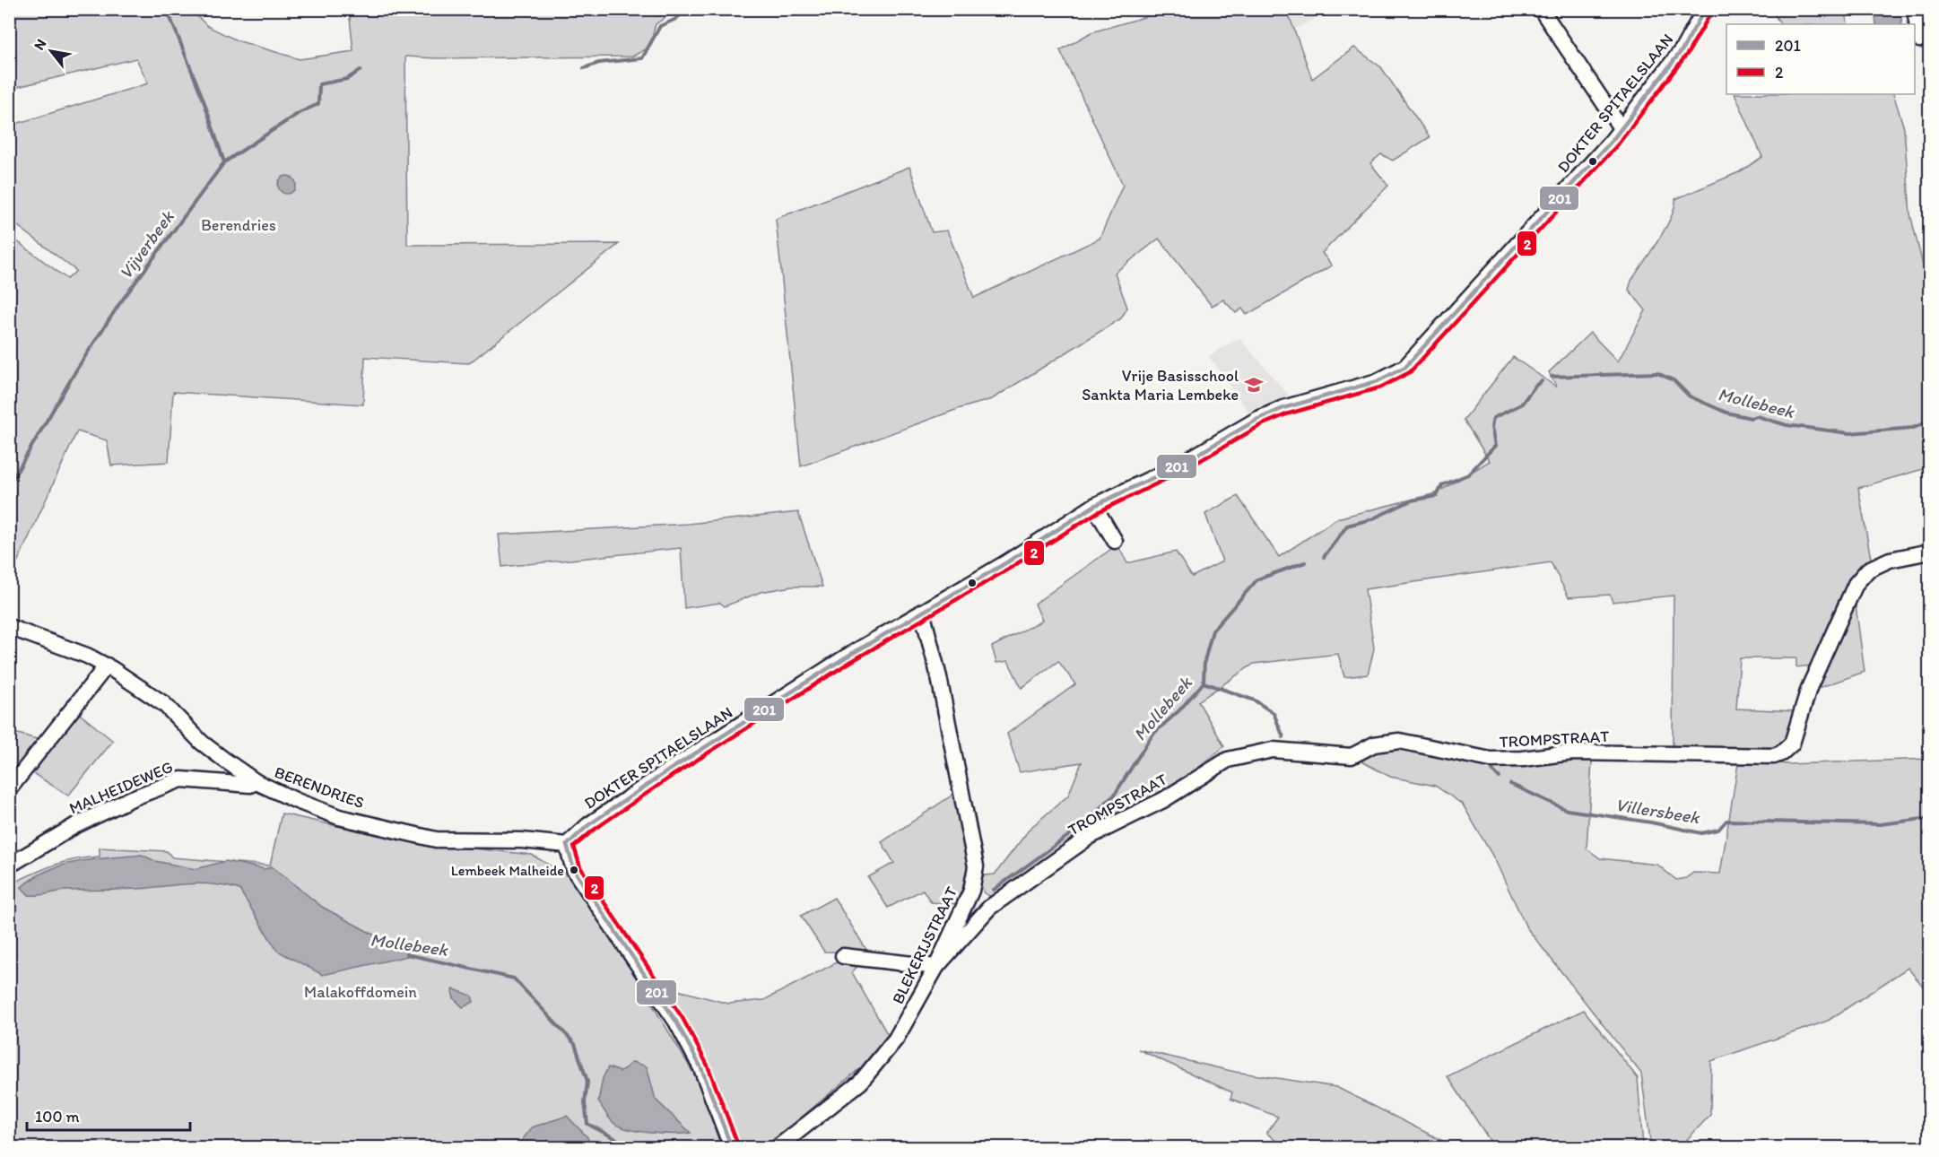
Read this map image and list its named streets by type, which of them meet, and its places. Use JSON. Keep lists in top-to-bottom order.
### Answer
{
  "streets": {
    "street": [
      "DOKTER SPITAELSLAAN",
      "TROMPSTRAAT",
      "MALHEIDEWEG",
      "BERENDRIES",
      "BLEKERIJSTRAAT"
    ]
  },
  "crossings": [
    ["DOKTER SPITAELSLAAN", "BERENDRIES"],
    ["DOKTER SPITAELSLAAN", "BLEKERIJSTRAAT"],
    ["TROMPSTRAAT", "BLEKERIJSTRAAT"],
    ["MALHEIDEWEG", "BERENDRIES"]
  ],
  "water": ["Vijverbeek", "Mollebeek", "Villersbeek"],
  "parks": ["Berendries", "Malakoffdomein"],
  "places": {
    "school or university": ["Vrije Basisschool Sankta Maria Lembeke"],
    "other": ["Lembeek Malheide"]
  },
  "lines": ["transit line 201", "transit line 2"],
  "legend": ["201", "2"],
  "scale_bar": "100 m",
  "north": "top left"
}
